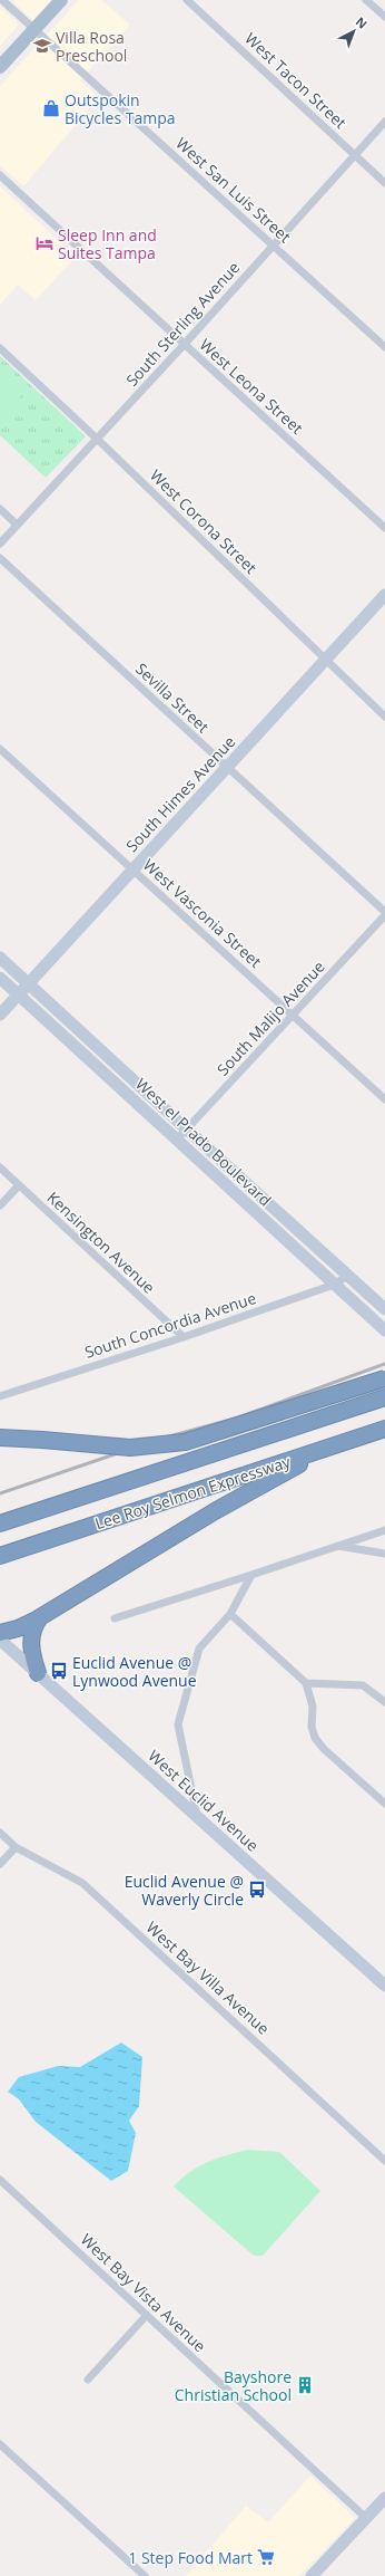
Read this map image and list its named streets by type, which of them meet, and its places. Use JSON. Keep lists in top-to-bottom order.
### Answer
{
  "streets": {
    "highway": ["Lee Roy Selmon Expressway"],
    "street": [
      "West Tacon Street",
      "West San Luis Street",
      "South Sterling Avenue",
      "West Leona Street",
      "West Corona Street",
      "Sevilla Street",
      "South Himes Avenue",
      "West Vasconia Street",
      "South Malijo Avenue",
      "West el Prado Boulevard",
      "Kensington Avenue",
      "South Concordia Avenue",
      "West Euclid Avenue",
      "West Bay Villa Avenue",
      "West Bay Vista Avenue"
    ]
  },
  "crossings": [
    ["West Tacon Street", "South Sterling Avenue"],
    ["West San Luis Street", "South Sterling Avenue"],
    ["South Sterling Avenue", "West Leona Street"],
    ["South Sterling Avenue", "West Corona Street"],
    ["West Corona Street", "South Himes Avenue"],
    ["Sevilla Street", "South Himes Avenue"],
    ["South Himes Avenue", "West Vasconia Street"],
    ["South Himes Avenue", "West el Prado Boulevard"],
    ["West Vasconia Street", "South Malijo Avenue"],
    ["South Malijo Avenue", "West el Prado Boulevard"],
    ["West el Prado Boulevard", "South Concordia Avenue"],
    ["Kensington Avenue", "South Concordia Avenue"]
  ],
  "places": {
    "school or university": ["Villa Rosa Preschool"],
    "shop": ["Outspokin Bicycles Tampa"],
    "hotel": ["Sleep Inn and Suites Tampa"],
    "bus stop": ["Euclid Avenue @ Lynwood Avenue", "Euclid Avenue @ Waverly Circle"],
    "building": ["Bayshore Christian School"],
    "supermarket": ["1 Step Food Mart"]
  },
  "north": "top right"
}
